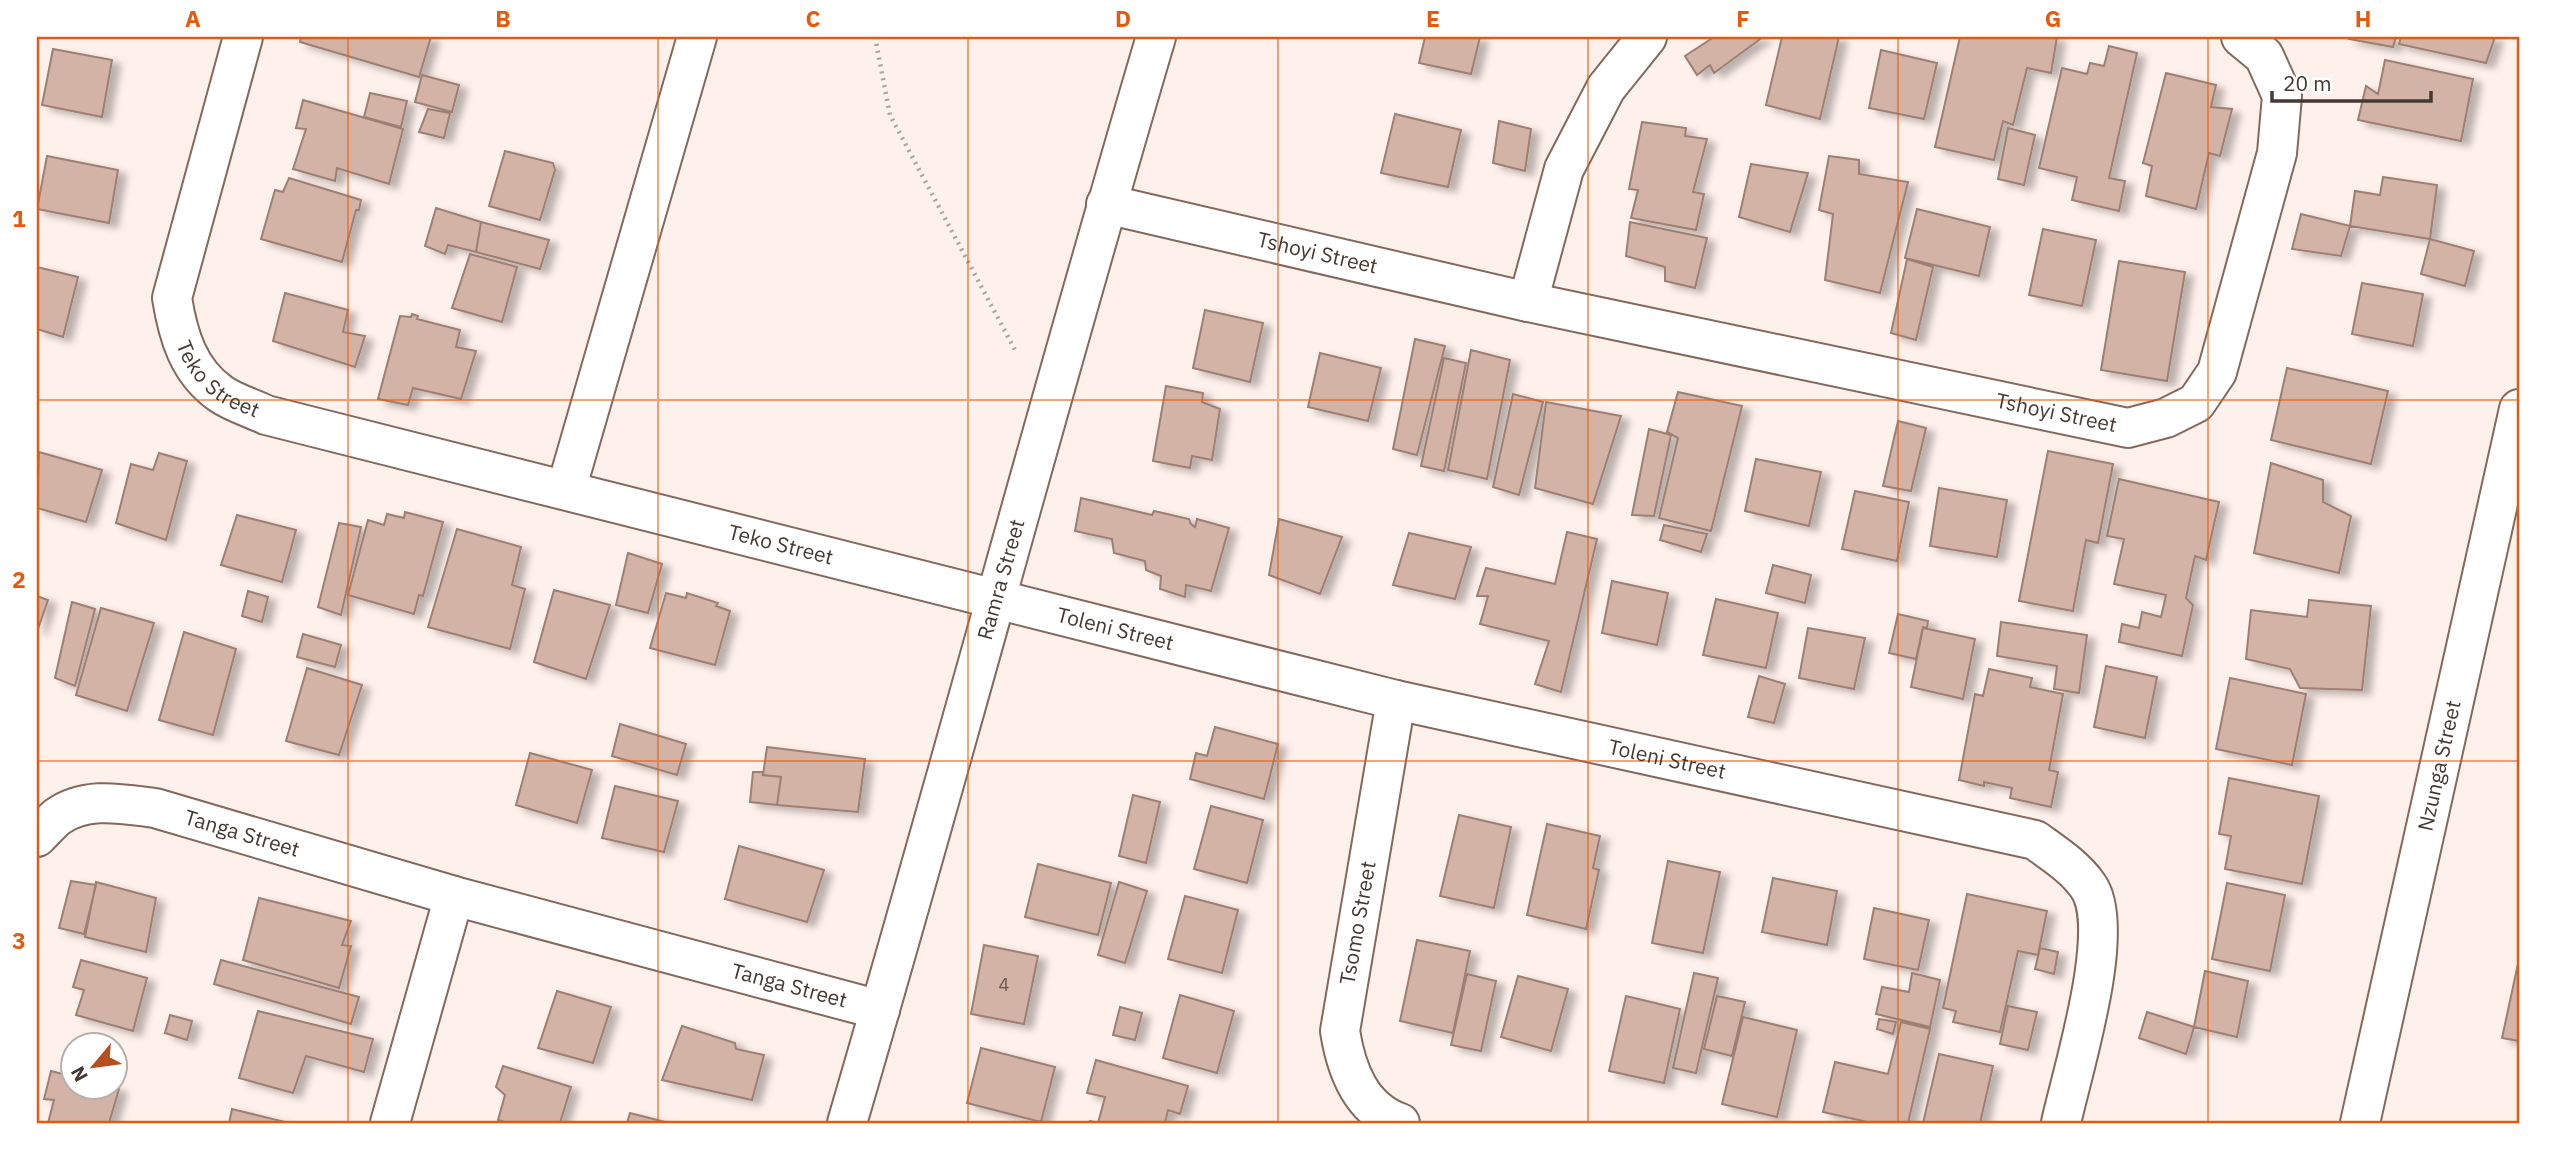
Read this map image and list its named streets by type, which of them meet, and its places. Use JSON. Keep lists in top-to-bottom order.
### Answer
{
  "streets": {
    "street": [
      "Tshoyi Street",
      "Teko Street",
      "Ramra Street",
      "Toleni Street",
      "Nzunga Street",
      "Tanga Street",
      "Tsomo Street"
    ]
  },
  "crossings": [
    ["Tshoyi Street", "Ramra Street"],
    ["Teko Street", "Ramra Street"],
    ["Teko Street", "Toleni Street"],
    ["Ramra Street", "Toleni Street"],
    ["Ramra Street", "Tanga Street"],
    ["Toleni Street", "Tsomo Street"]
  ],
  "house_numbers": ["4"],
  "scale_bar": "20 m",
  "north": "bottom left",
  "grid": {
    "columns": [
      "A",
      "B",
      "C",
      "D",
      "E",
      "F",
      "G",
      "H"
    ],
    "rows": ["1", "2", "3"]
  }
}
